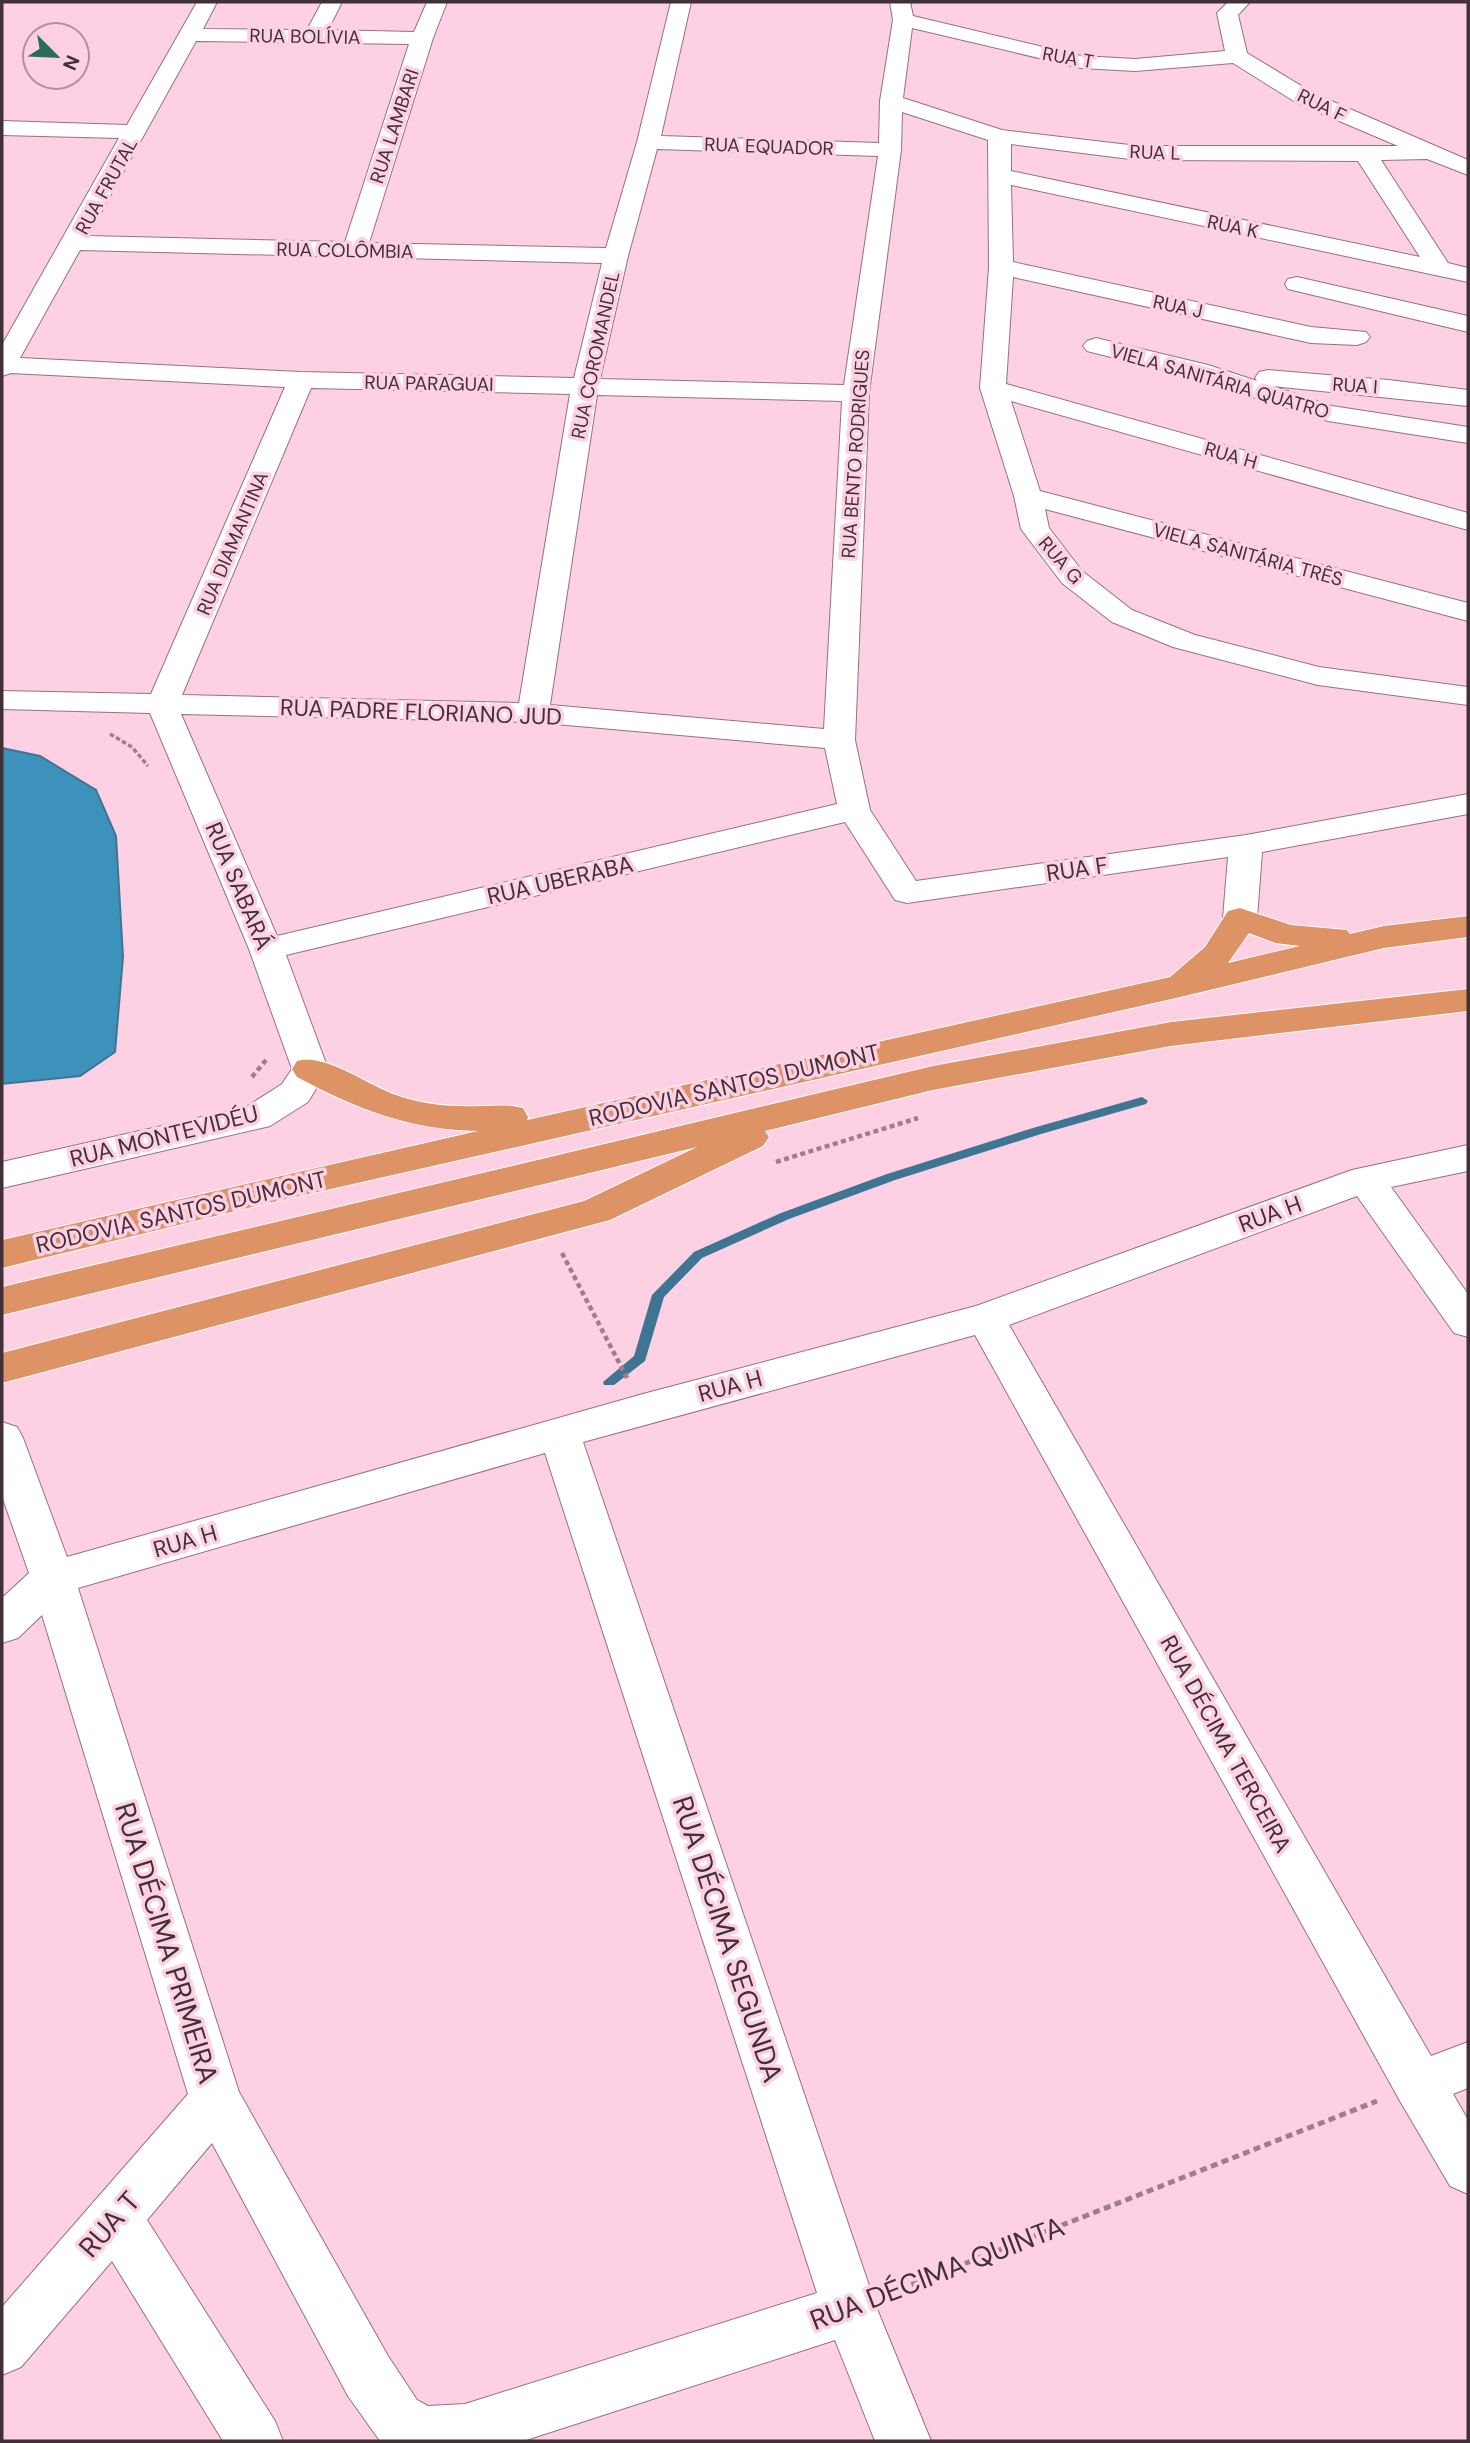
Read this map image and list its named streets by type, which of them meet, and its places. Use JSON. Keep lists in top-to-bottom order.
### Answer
{
  "streets": {
    "highway": ["RODOVIA SANTOS DUMONT"],
    "street": [
      "RUA BOLÍVIA",
      "RUA T",
      "RUA F",
      "RUA LAMBARI",
      "RUA EQUADOR",
      "RUA L",
      "RUA FRUTAL",
      "RUA K",
      "RUA COLÔMBIA",
      "RUA J",
      "RUA COROMANDEL",
      "VIELA SANITÁRIA QUATRO",
      "RUA PARAGUAI",
      "RUA I",
      "RUA BENTO RODRIGUES",
      "RUA H",
      "RUA DIAMANTINA",
      "VIELA SANITÁRIA TRÊS",
      "RUA G",
      "RUA PADRE FLORIANO JUD",
      "RUA UBERABA",
      "RUA SABARÁ",
      "RUA MONTEVIDÉU",
      "RUA DÉCIMA TERCEIRA",
      "RUA DÉCIMA SEGUNDA",
      "RUA DÉCIMA PRIMEIRA",
      "RUA DÉCIMA QUINTA"
    ]
  },
  "crossings": [
    ["RUA BOLÍVIA", "RUA LAMBARI"],
    ["RUA BOLÍVIA", "RUA FRUTAL"],
    ["RUA T", "RUA F"],
    ["RUA T", "RUA BENTO RODRIGUES"],
    ["RUA T", "RUA DÉCIMA PRIMEIRA"],
    ["RUA F", "RUA L"],
    ["RUA F", "RUA BENTO RODRIGUES"],
    ["RUA LAMBARI", "RUA COLÔMBIA"],
    ["RUA EQUADOR", "RUA COROMANDEL"],
    ["RUA EQUADOR", "RUA BENTO RODRIGUES"],
    ["RUA L", "RUA BENTO RODRIGUES"],
    ["RUA L", "RUA G"],
    ["RUA FRUTAL", "RUA COLÔMBIA"],
    ["RUA FRUTAL", "RUA PARAGUAI"],
    ["RUA K", "RUA G"],
    ["RUA COLÔMBIA", "RUA COROMANDEL"],
    ["RUA J", "RUA G"],
    ["RUA COROMANDEL", "RUA PARAGUAI"],
    ["RUA COROMANDEL", "RUA PADRE FLORIANO JUD"],
    ["VIELA SANITÁRIA QUATRO", "RUA I"],
    ["RUA PARAGUAI", "RUA BENTO RODRIGUES"],
    ["RUA PARAGUAI", "RUA DIAMANTINA"],
    ["RUA BENTO RODRIGUES", "RUA PADRE FLORIANO JUD"],
    ["RUA BENTO RODRIGUES", "RUA UBERABA"],
    ["RUA H", "RUA G"],
    ["RUA H", "RUA DÉCIMA TERCEIRA"],
    ["RUA H", "RUA DÉCIMA SEGUNDA"],
    ["RUA H", "RUA DÉCIMA PRIMEIRA"],
    ["RUA DIAMANTINA", "RUA PADRE FLORIANO JUD"],
    ["RUA DIAMANTINA", "RUA SABARÁ"],
    ["VIELA SANITÁRIA TRÊS", "RUA G"],
    ["RUA PADRE FLORIANO JUD", "RUA SABARÁ"],
    ["RUA UBERABA", "RUA SABARÁ"],
    ["RUA SABARÁ", "RUA MONTEVIDÉU"],
    ["RUA DÉCIMA TERCEIRA", "RUA DÉCIMA QUINTA"],
    ["RUA DÉCIMA SEGUNDA", "RUA DÉCIMA QUINTA"],
    ["RUA DÉCIMA PRIMEIRA", "RUA DÉCIMA QUINTA"]
  ],
  "north": "bottom right"
}
